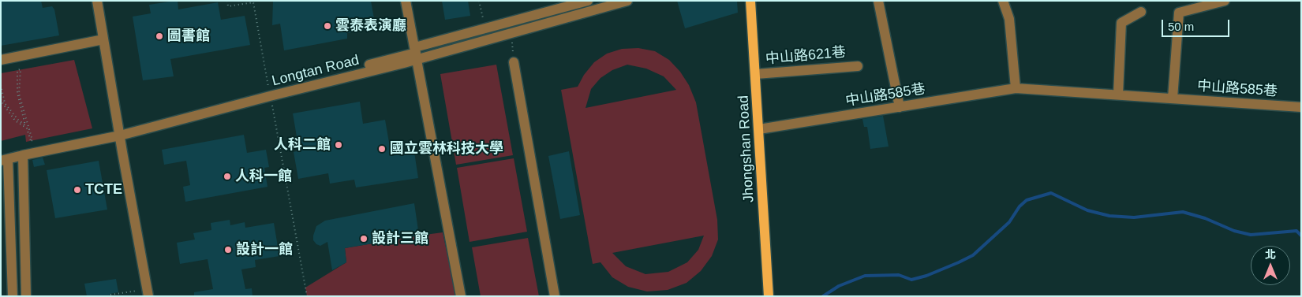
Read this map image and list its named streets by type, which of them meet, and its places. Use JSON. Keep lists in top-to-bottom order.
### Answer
{
  "streets": {
    "main road": ["Jhongshan Road"],
    "street": ["中山路621巷", "Longtan Road", "中山路585巷"]
  },
  "crossings": [
    ["中山路621巷", "Jhongshan Road"],
    ["中山路585巷", "Jhongshan Road"]
  ],
  "places": [
    "雲泰表演廳",
    "圖書館",
    "人科二館",
    "國立雲林科技大學",
    "人科一館",
    "TCTE",
    "設計三館",
    "設計一館"
  ],
  "scale_bar": "50 m",
  "north": "top"
}
